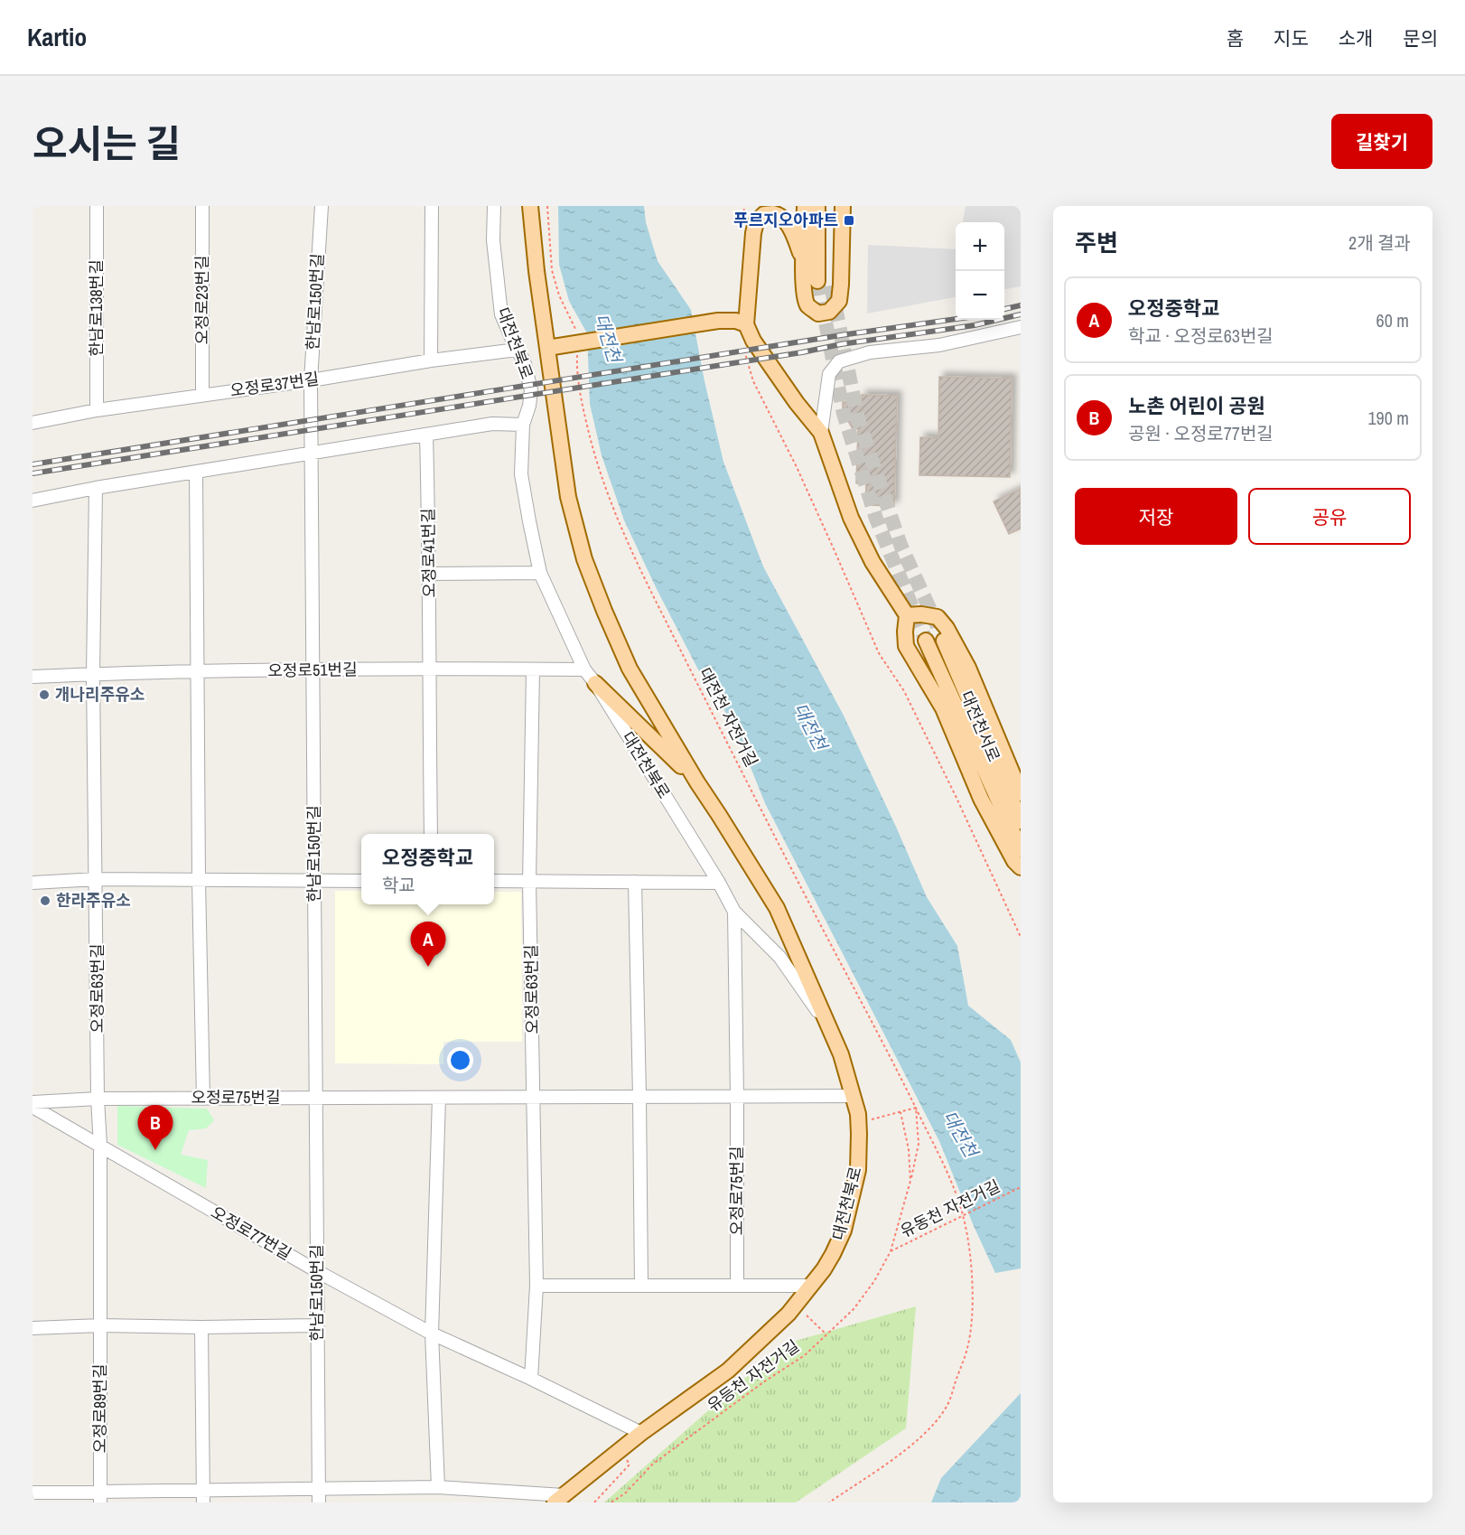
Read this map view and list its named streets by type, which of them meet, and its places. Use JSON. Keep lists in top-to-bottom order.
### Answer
{
  "streets": {
    "main road": ["대전천북로", "대전천서로"],
    "street": [
      "오정로23번길",
      "한남로150번길",
      "한남로138번길",
      "오정로37번길",
      "오정로41번길",
      "오정로51번길",
      "오정로63번길",
      "오정로75번길",
      "오정로77번길",
      "오정로89번길"
    ],
    "path": ["대전천 자전거길", "유동천 자전거길", "유등천 자전거길"]
  },
  "crossings": [
    ["오정로23번길", "오정로37번길"],
    ["한남로150번길", "오정로37번길"],
    ["한남로150번길", "오정로51번길"],
    ["한남로150번길", "오정로75번길"],
    ["한남로150번길", "오정로77번길"],
    ["한남로138번길", "오정로37번길"],
    ["대전천북로", "오정로37번길"],
    ["대전천북로", "오정로51번길"],
    ["대전천북로", "오정로75번길"],
    ["대전천북로", "오정로77번길"],
    ["오정로41번길", "오정로51번길"],
    ["대전천 자전거길", "유동천 자전거길"],
    ["대전천 자전거길", "유등천 자전거길"],
    ["오정로63번길", "오정로75번길"],
    ["오정로63번길", "오정로77번길"],
    ["유동천 자전거길", "유등천 자전거길"]
  ],
  "water": ["대전천"],
  "places": {
    "transit": ["푸르지오아파트"],
    "other": ["개나리주유소", "한라주유소"]
  },
  "page": {
    "header": "Kartio",
    "nav": [
      "홈",
      "지도",
      "소개",
      "문의"
    ],
    "title": "오시는 길",
    "buttons": [
      "길찾기",
      ["저장", "공유"]
    ],
    "heading": ["주변", "2개 결과"],
    "map_buttons": ["+", "−"],
    "list": [
      {
        "mark": "A",
        "name": "오정중학교",
        "note": "학교 · 오정로63번길",
        "value": "60 m"
      },
      {
        "mark": "B",
        "name": "노촌 어린이 공원",
        "note": "공원 · 오정로77번길",
        "value": "190 m"
      }
    ],
    "popup": ["오정중학교", "학교"],
    "pins": ["A", "B"]
  }
}
